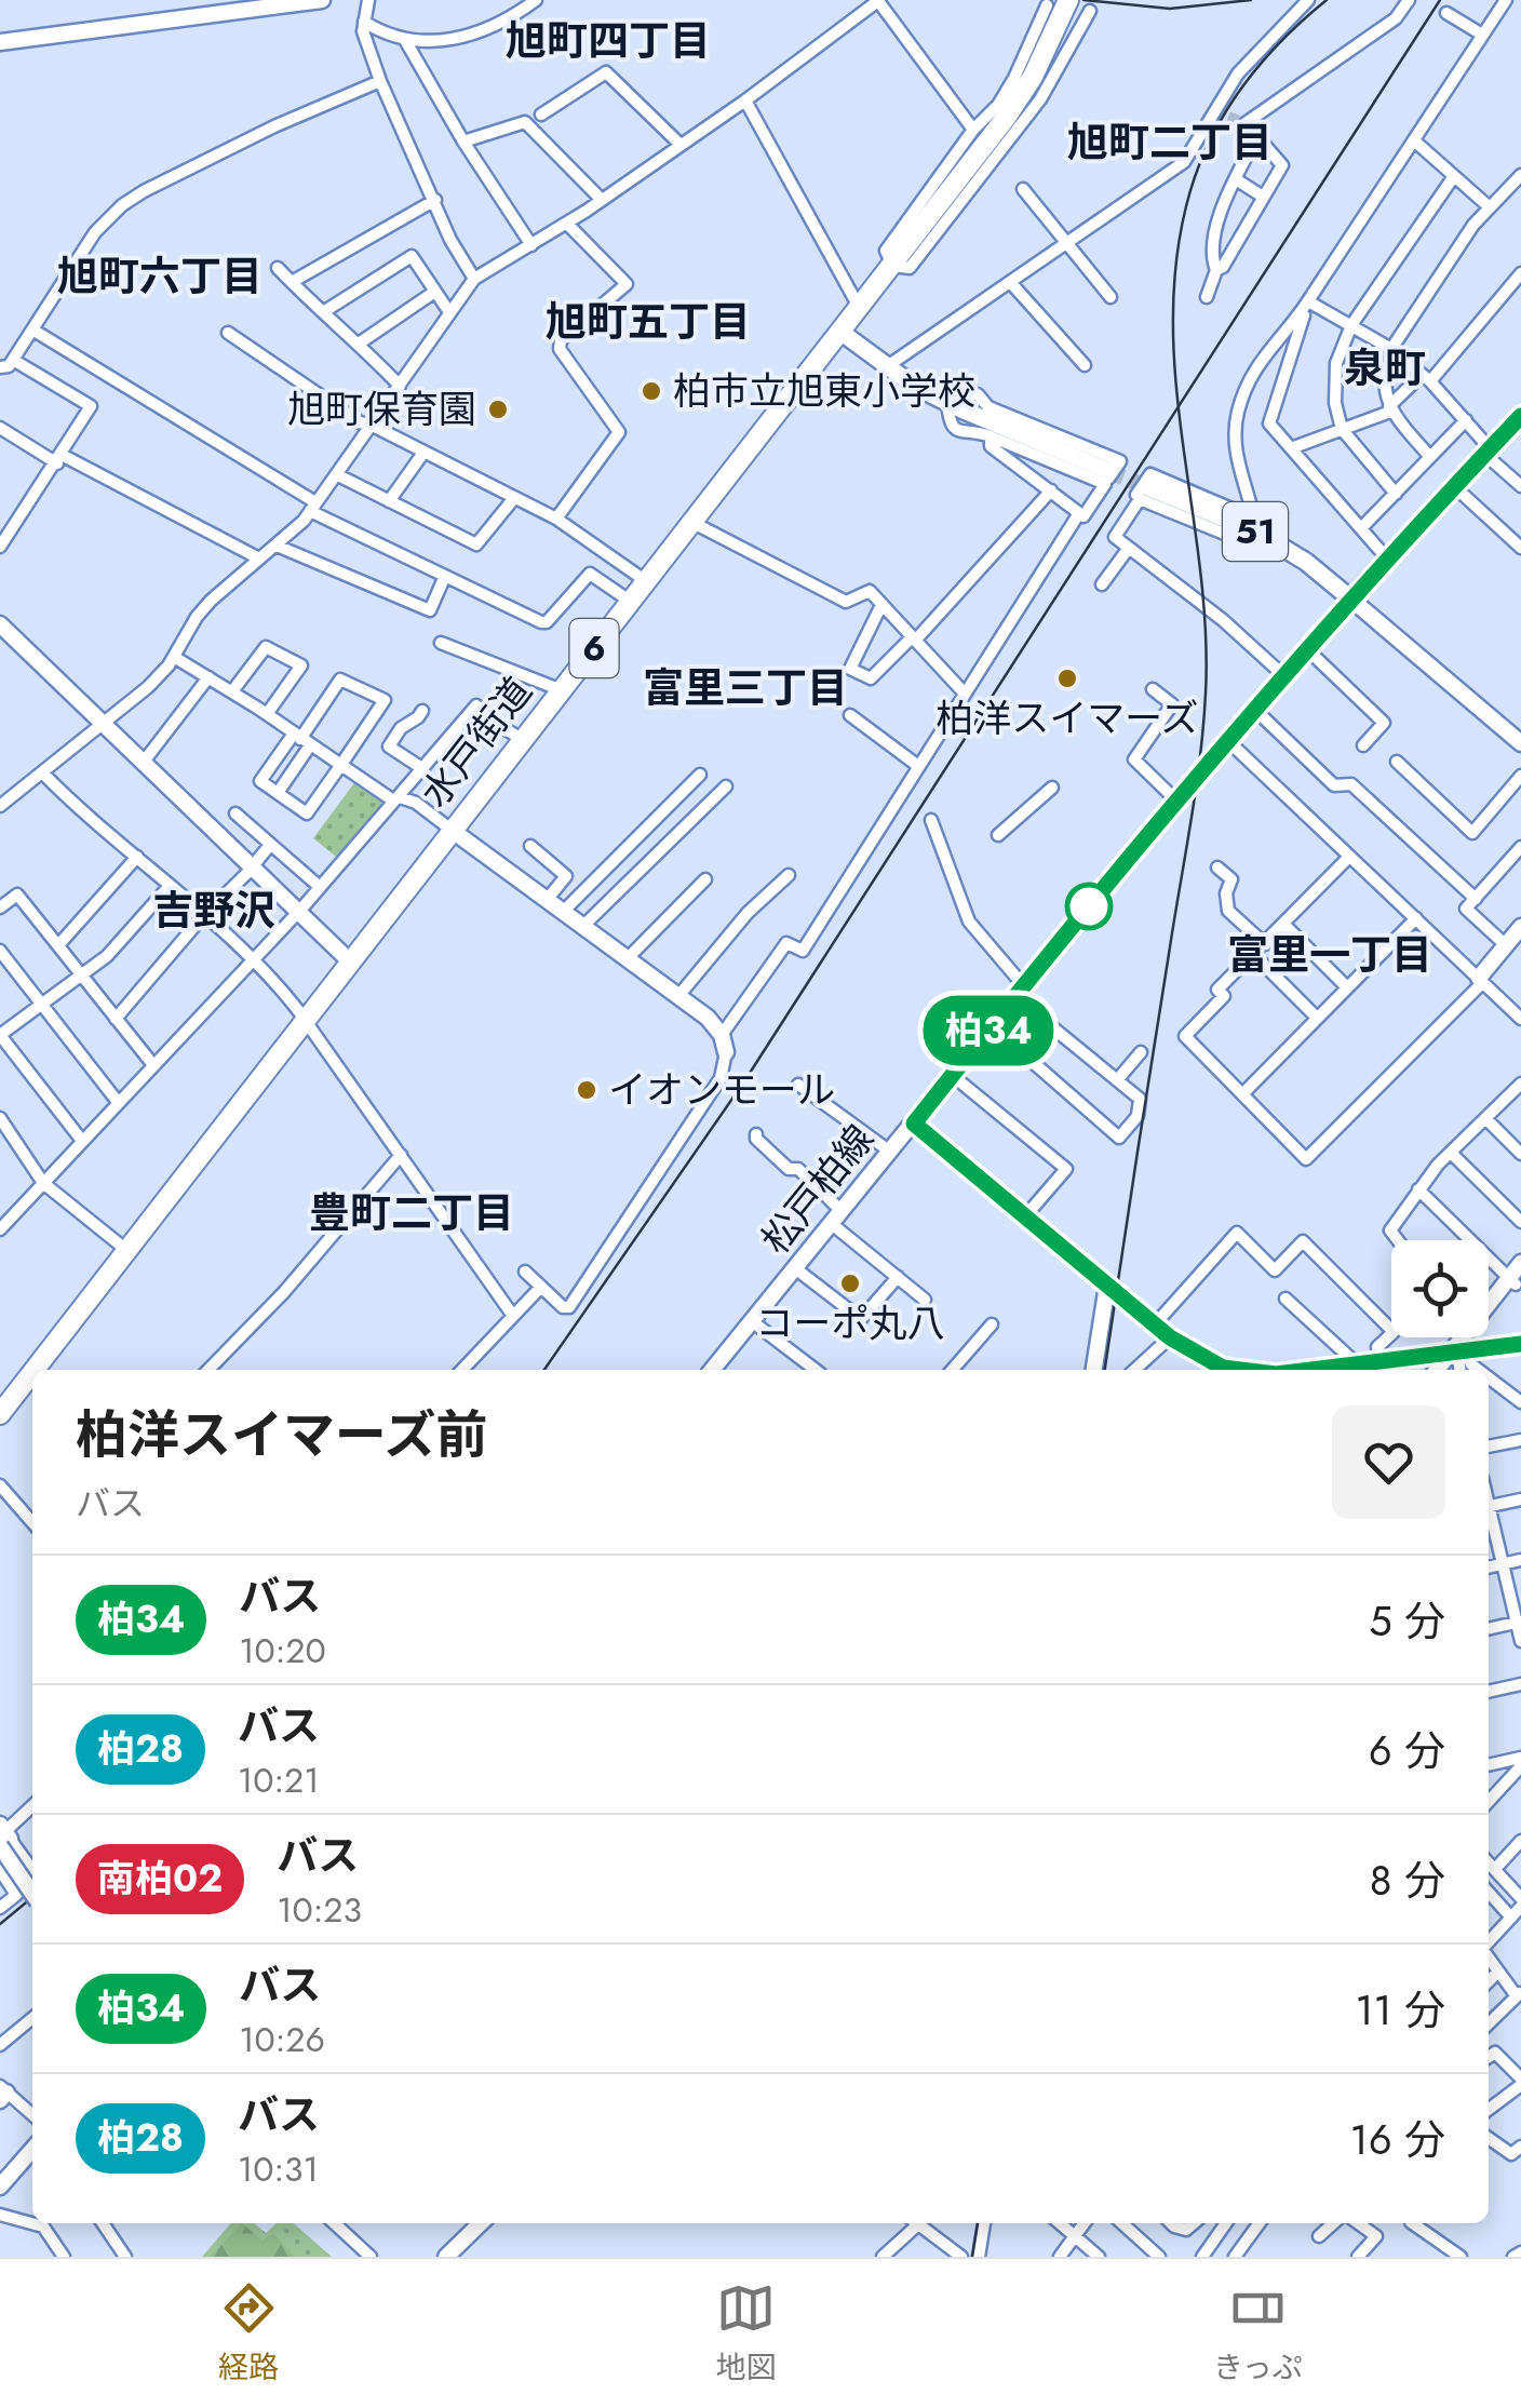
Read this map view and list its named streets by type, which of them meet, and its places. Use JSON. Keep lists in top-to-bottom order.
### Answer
{
  "streets": {
    "highway": ["6", "水戸街道"],
    "main road": ["51"],
    "street": ["松戸柏線"]
  },
  "crossings": [
    ["51", "松戸柏線"]
  ],
  "districts": [
    "旭町四丁目",
    "旭町二丁目",
    "旭町六丁目",
    "旭町五丁目",
    "泉町",
    "富里三丁目",
    "吉野沢",
    "富里一丁目",
    "豊町二丁目"
  ],
  "places": [
    "柏市立旭東小学校",
    "旭町保育園",
    "柏洋スイマーズ",
    "イオンモール",
    "コーポ丸八"
  ],
  "lines": ["bus line 柏34"],
  "page": {
    "on_map": "柏34",
    "heading": ["柏洋スイマーズ前", "バス"],
    "list": [
      {
        "mark": "柏34",
        "name": "バス",
        "note": "10:20",
        "value": "5 分"
      },
      {
        "mark": "柏28",
        "name": "バス",
        "note": "10:21",
        "value": "6 分"
      },
      {
        "mark": "南柏02",
        "name": "バス",
        "note": "10:23",
        "value": "8 分"
      },
      {
        "mark": "柏34",
        "name": "バス",
        "note": "10:26",
        "value": "11 分"
      },
      {
        "mark": "柏28",
        "name": "バス",
        "note": "10:31",
        "value": "16 分"
      }
    ],
    "tabs": ["経路", "地図", "きっぷ"]
  }
}
